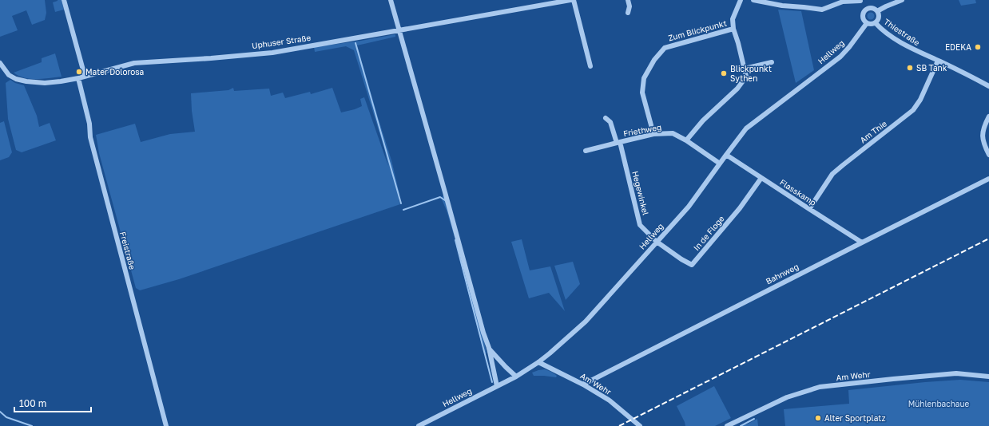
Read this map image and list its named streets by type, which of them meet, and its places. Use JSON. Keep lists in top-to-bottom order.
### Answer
{
  "streets": {
    "street": [
      "Zum Blickpunkt",
      "Thiestraße",
      "Uphuser Straße",
      "Hellweg",
      "Friethweg",
      "Am Thie",
      "Flasskamp",
      "Hegewinkel",
      "In de Floge",
      "Freistraße",
      "Bahnweg",
      "Am Wehr"
    ]
  },
  "crossings": [
    ["Zum Blickpunkt", "Friethweg"],
    ["Thiestraße", "Hellweg"],
    ["Thiestraße", "Am Thie"],
    ["Uphuser Straße", "Freistraße"],
    ["Hellweg", "Friethweg"],
    ["Hellweg", "Flasskamp"],
    ["Hellweg", "Hegewinkel"],
    ["Hellweg", "In de Floge"],
    ["Hellweg", "Am Wehr"],
    ["Friethweg", "Hegewinkel"],
    ["Am Thie", "Flasskamp"],
    ["Flasskamp", "In de Floge"],
    ["Flasskamp", "Bahnweg"],
    ["Hegewinkel", "In de Floge"],
    ["Bahnweg", "Am Wehr"]
  ],
  "parks": ["Mühlenbachaue"],
  "places": [
    "EDEKA",
    "SB Tank",
    "Mater Dolorosa",
    "Blickpunkt Sythen",
    "Alter Sportplatz"
  ],
  "scale_bar": "100 m"
}
